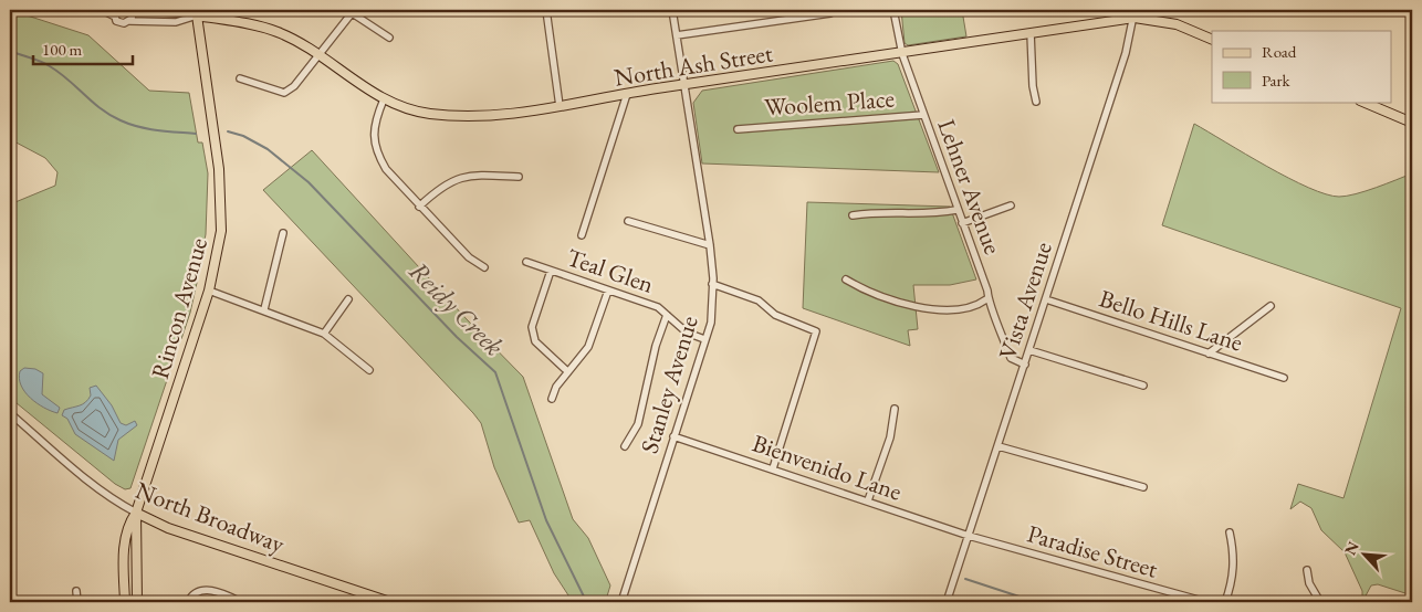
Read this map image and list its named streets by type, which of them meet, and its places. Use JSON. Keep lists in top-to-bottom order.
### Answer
{
  "streets": {
    "main road": ["North Ash Street", "Rincon Avenue", "North Broadway"],
    "street": [
      "Woolem Place",
      "Lehner Avenue",
      "Teal Glen",
      "Vista Avenue",
      "Bello Hills Lane",
      "Stanley Avenue",
      "Bienvenido Lane",
      "Paradise Street"
    ]
  },
  "crossings": [
    ["North Ash Street", "Lehner Avenue"],
    ["North Ash Street", "Vista Avenue"],
    ["North Ash Street", "Rincon Avenue"],
    ["North Ash Street", "Stanley Avenue"],
    ["Woolem Place", "Lehner Avenue"],
    ["Lehner Avenue", "Vista Avenue"],
    ["Teal Glen", "Stanley Avenue"],
    ["Vista Avenue", "Bello Hills Lane"],
    ["Vista Avenue", "Bienvenido Lane"],
    ["Vista Avenue", "Paradise Street"],
    ["Rincon Avenue", "North Broadway"],
    ["Stanley Avenue", "Bienvenido Lane"],
    ["Bienvenido Lane", "Paradise Street"]
  ],
  "water": ["Reidy Creek"],
  "legend": ["Road", "Park"],
  "scale_bar": "100 m",
  "north": "top left"
}
